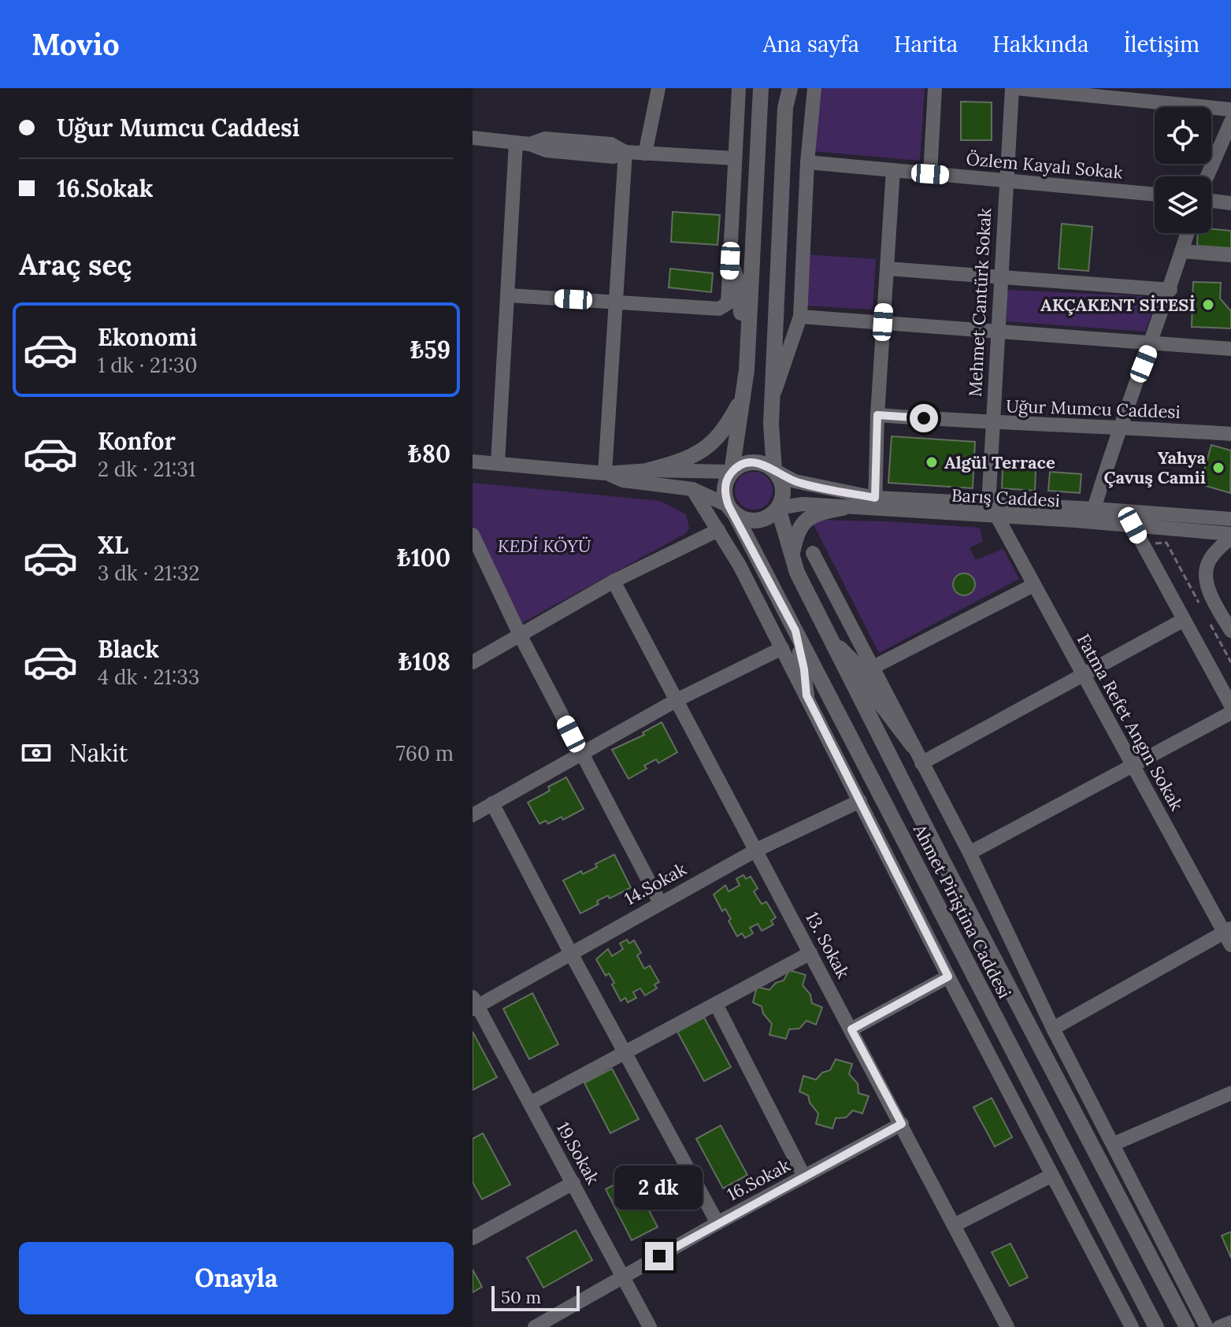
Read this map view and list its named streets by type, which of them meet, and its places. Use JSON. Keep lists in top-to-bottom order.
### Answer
{
  "streets": {
    "street": [
      "Özlem Kayalı Sokak",
      "Mehmet Cantürk Sokak",
      "Uğur Mumcu Caddesi",
      "Barış Caddesi",
      "Fatma Refet Angın Sokak",
      "14.Sokak",
      "Ahmet Piriştina Caddesi",
      "13. Sokak",
      "19.Sokak",
      "16.Sokak"
    ]
  },
  "crossings": [
    ["Özlem Kayalı Sokak", "Mehmet Cantürk Sokak"],
    ["Mehmet Cantürk Sokak", "Uğur Mumcu Caddesi"],
    ["Mehmet Cantürk Sokak", "Barış Caddesi"],
    ["Mehmet Cantürk Sokak", "Fatma Refet Angın Sokak"],
    ["Barış Caddesi", "Fatma Refet Angın Sokak"],
    ["Barış Caddesi", "Ahmet Piriştina Caddesi"],
    ["14.Sokak", "13. Sokak"],
    ["14.Sokak", "19.Sokak"],
    ["13. Sokak", "16.Sokak"],
    ["19.Sokak", "16.Sokak"]
  ],
  "parks": ["KEDİ KÖYÜ"],
  "places": ["AKÇAKENT SİTESİ", "Algül Terrace", "Yahya Çavuş Camii"],
  "scale_bar": "50 m",
  "page": {
    "header": "Movio",
    "nav": [
      "Ana sayfa",
      "Harita",
      "Hakkında",
      "İletişim"
    ],
    "banner": ["Uğur Mumcu Caddesi", "16.Sokak"],
    "heading": "Araç seç",
    "list": [
      {
        "name": "Ekonomi",
        "note": "1 dk · 21:30",
        "value": "₺59"
      },
      {
        "name": "Konfor",
        "note": "2 dk · 21:31",
        "value": "₺80"
      },
      {
        "name": "XL",
        "note": "3 dk · 21:32",
        "value": "₺100"
      },
      {
        "name": "Black",
        "note": "4 dk · 21:33",
        "value": "₺108"
      }
    ],
    "pay": ["Nakit", "760 m"],
    "bubble": "2 dk",
    "buttons": "Onayla",
    "scale": "50 m"
  }
}
